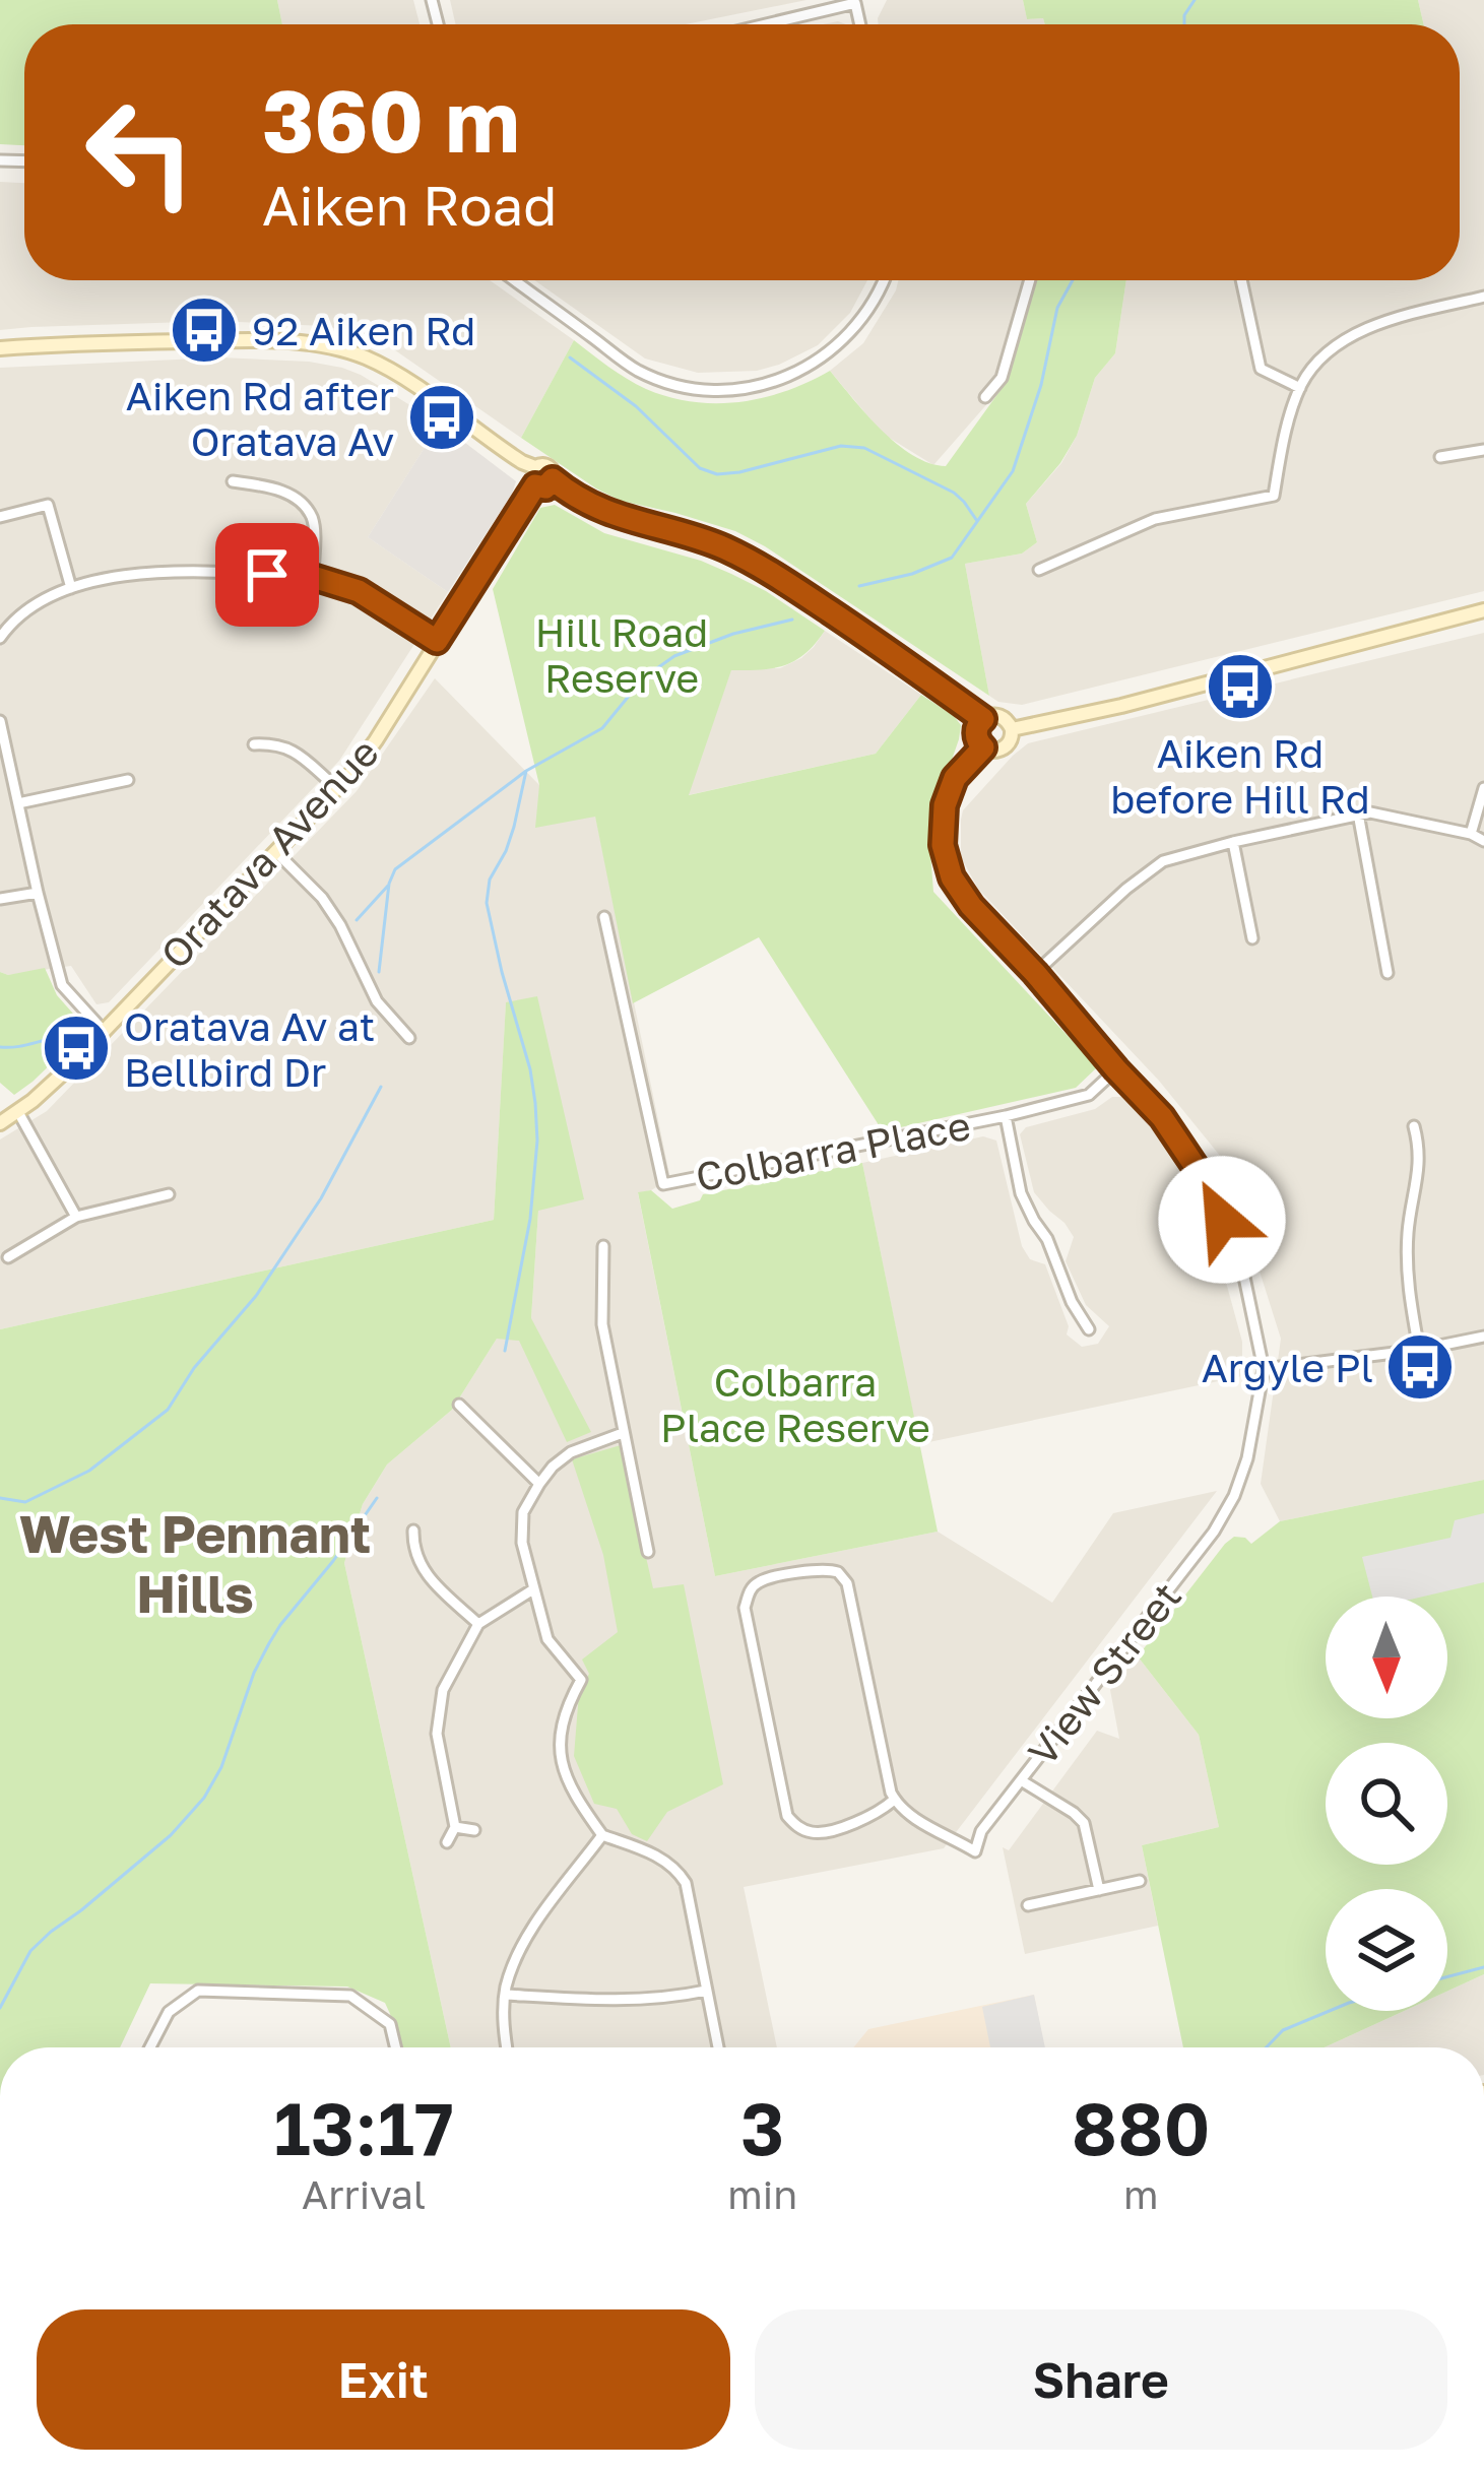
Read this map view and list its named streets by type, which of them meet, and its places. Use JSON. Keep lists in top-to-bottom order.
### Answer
{
  "streets": {
    "street": ["Oratava Avenue", "Colbarra Place", "View Street"]
  },
  "districts": ["West Pennant Hills"],
  "parks": ["Hill Road Reserve", "Colbarra Place Reserve"],
  "places": {
    "bus stop": [
      "92 Aiken Rd",
      "Aiken Rd after Oratava Av",
      "Aiken Rd before Hill Rd",
      "Oratava Av at Bellbird Dr",
      "Argyle Pl"
    ]
  },
  "north": "bottom",
  "page": {
    "turn": ["360 m", "Aiken Road"],
    "eta": [
      "13:17",
      "Arrival",
      "3",
      "min",
      "880",
      "m"
    ],
    "buttons": ["Exit", "Share"]
  }
}
